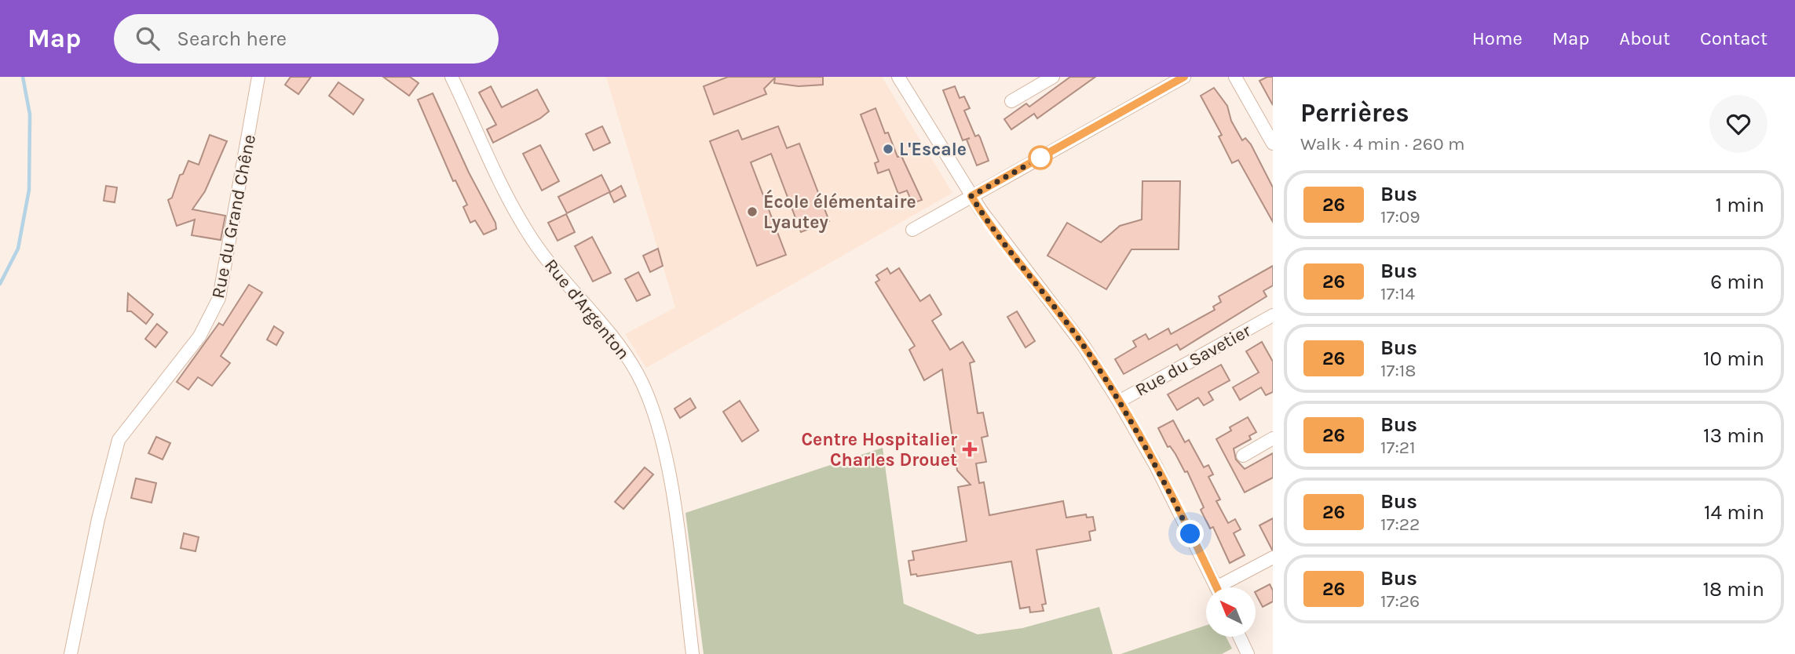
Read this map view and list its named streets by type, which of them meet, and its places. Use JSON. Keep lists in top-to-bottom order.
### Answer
{
  "streets": {
    "street": ["Rue du Grand Chêne", "Rue d'Argenton", "Rue du Savetier"]
  },
  "places": {
    "other": ["L'Escale", "École élémentaire Lyautey"],
    "health": ["Centre Hospitalier Charles Drouet"]
  },
  "lines": ["bus line 26"],
  "north": "top left",
  "page": {
    "header": "Map",
    "search": "Search here",
    "nav": [
      "Home",
      "Map",
      "About",
      "Contact"
    ],
    "heading": ["Perrières", "Walk · 4 min · 260 m"],
    "list": [
      {
        "mark": "26",
        "name": "Bus",
        "note": "17:09",
        "value": "1 min"
      },
      {
        "mark": "26",
        "name": "Bus",
        "note": "17:14",
        "value": "6 min"
      },
      {
        "mark": "26",
        "name": "Bus",
        "note": "17:18",
        "value": "10 min"
      },
      {
        "mark": "26",
        "name": "Bus",
        "note": "17:21",
        "value": "13 min"
      },
      {
        "mark": "26",
        "name": "Bus",
        "note": "17:22",
        "value": "14 min"
      },
      {
        "mark": "26",
        "name": "Bus",
        "note": "17:26",
        "value": "18 min"
      }
    ]
  }
}
